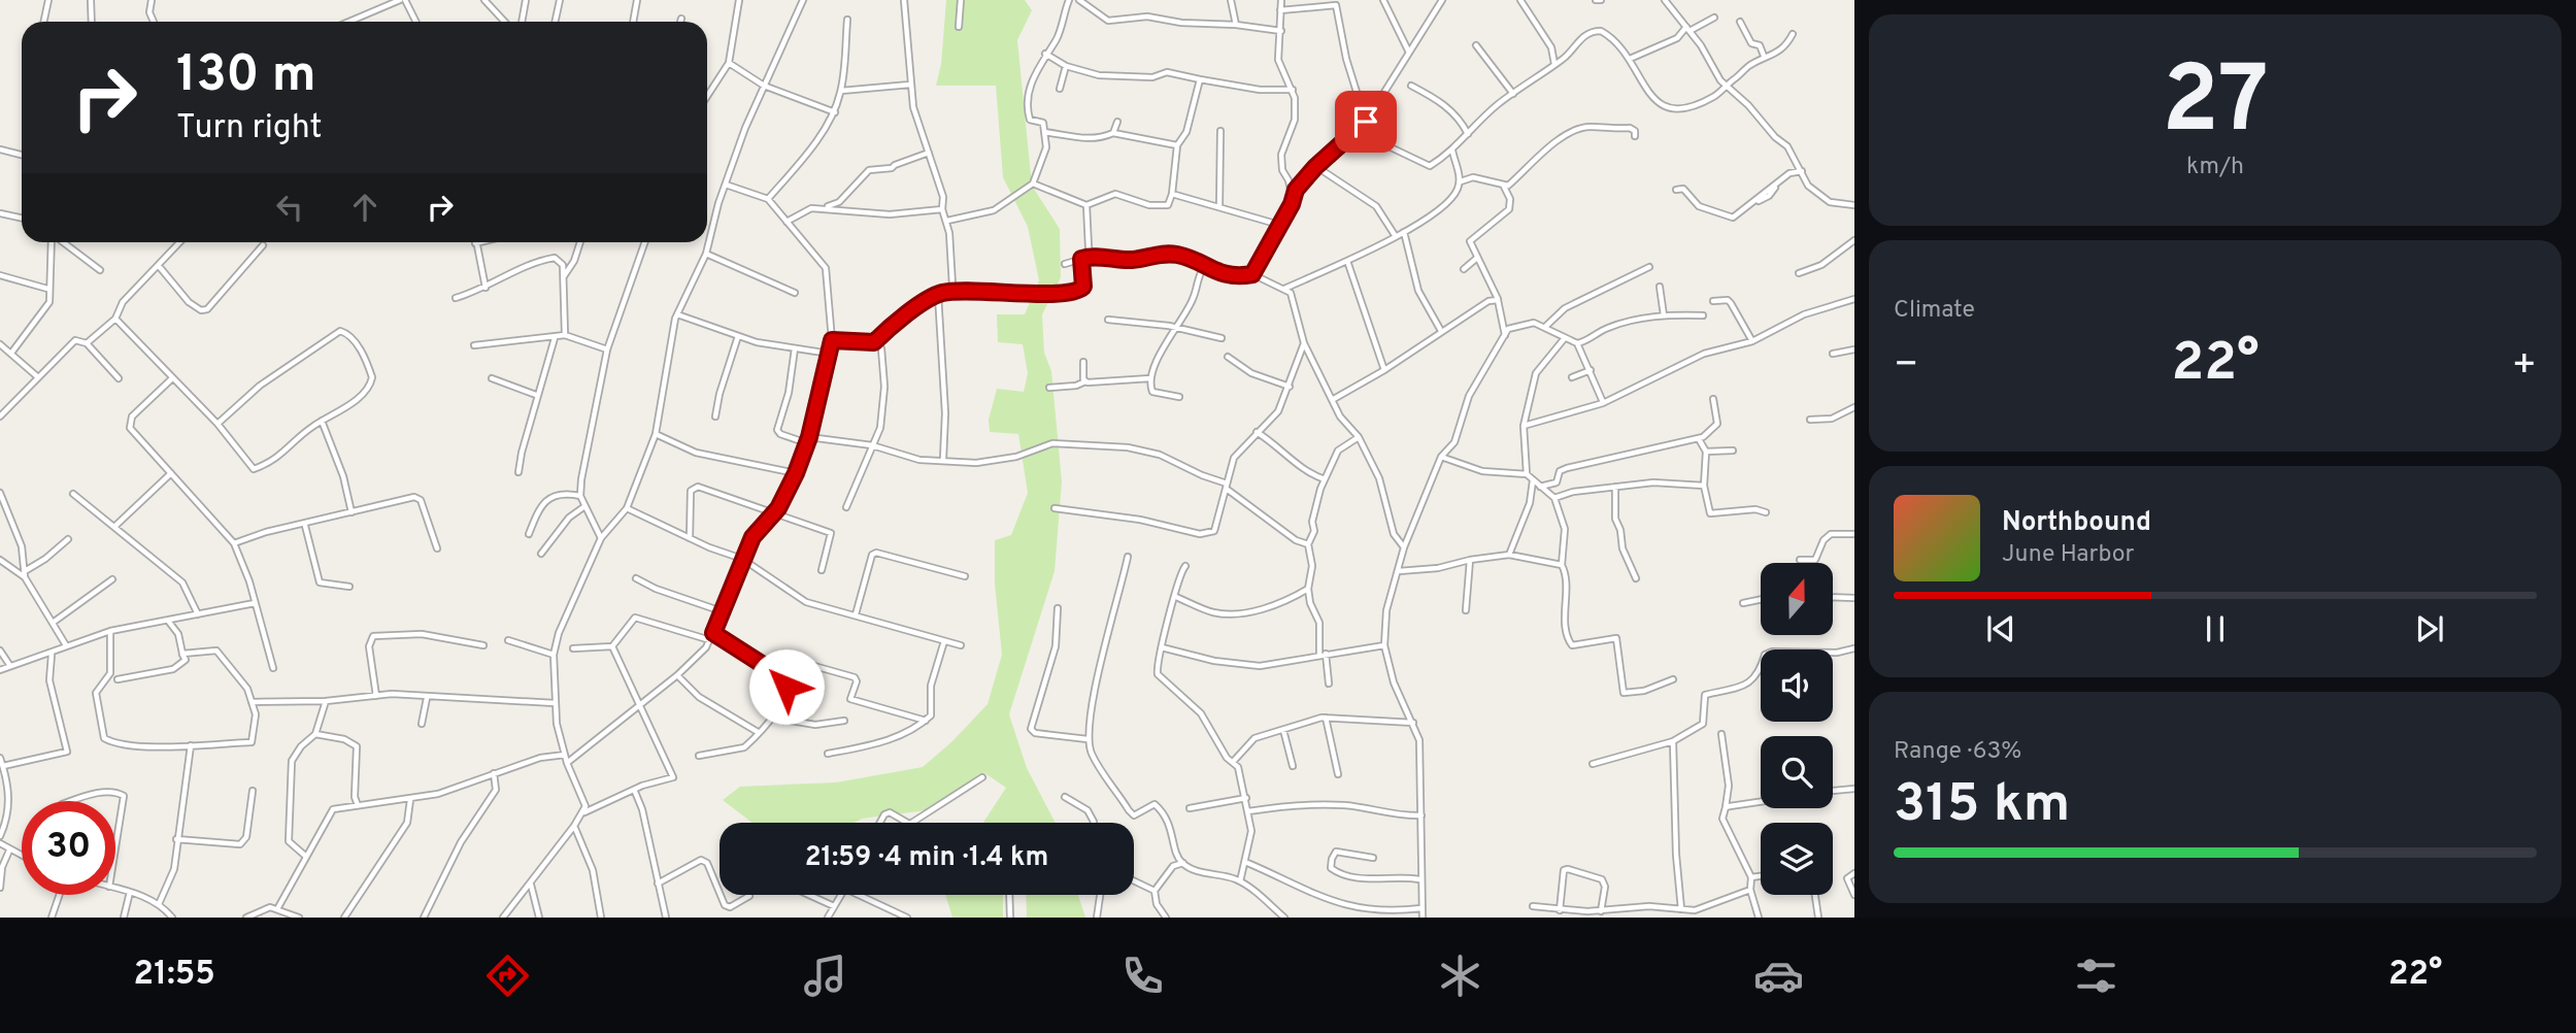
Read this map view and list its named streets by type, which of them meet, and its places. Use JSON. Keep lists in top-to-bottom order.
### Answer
{
  "north": "top",
  "page": {
    "tile": [
      ["27", "km/h"],
      "Climate",
      ["Range · 63%", "315 km"]
    ],
    "turn": ["130 m", "Turn right"],
    "heat": ["−", "22°", "+"],
    "song": ["Northbound", "June Harbor"],
    "limit": "30",
    "trip": "21:59 · 4 min · 1.4 km",
    "tabs": ["21:55", "22°"]
  }
}
